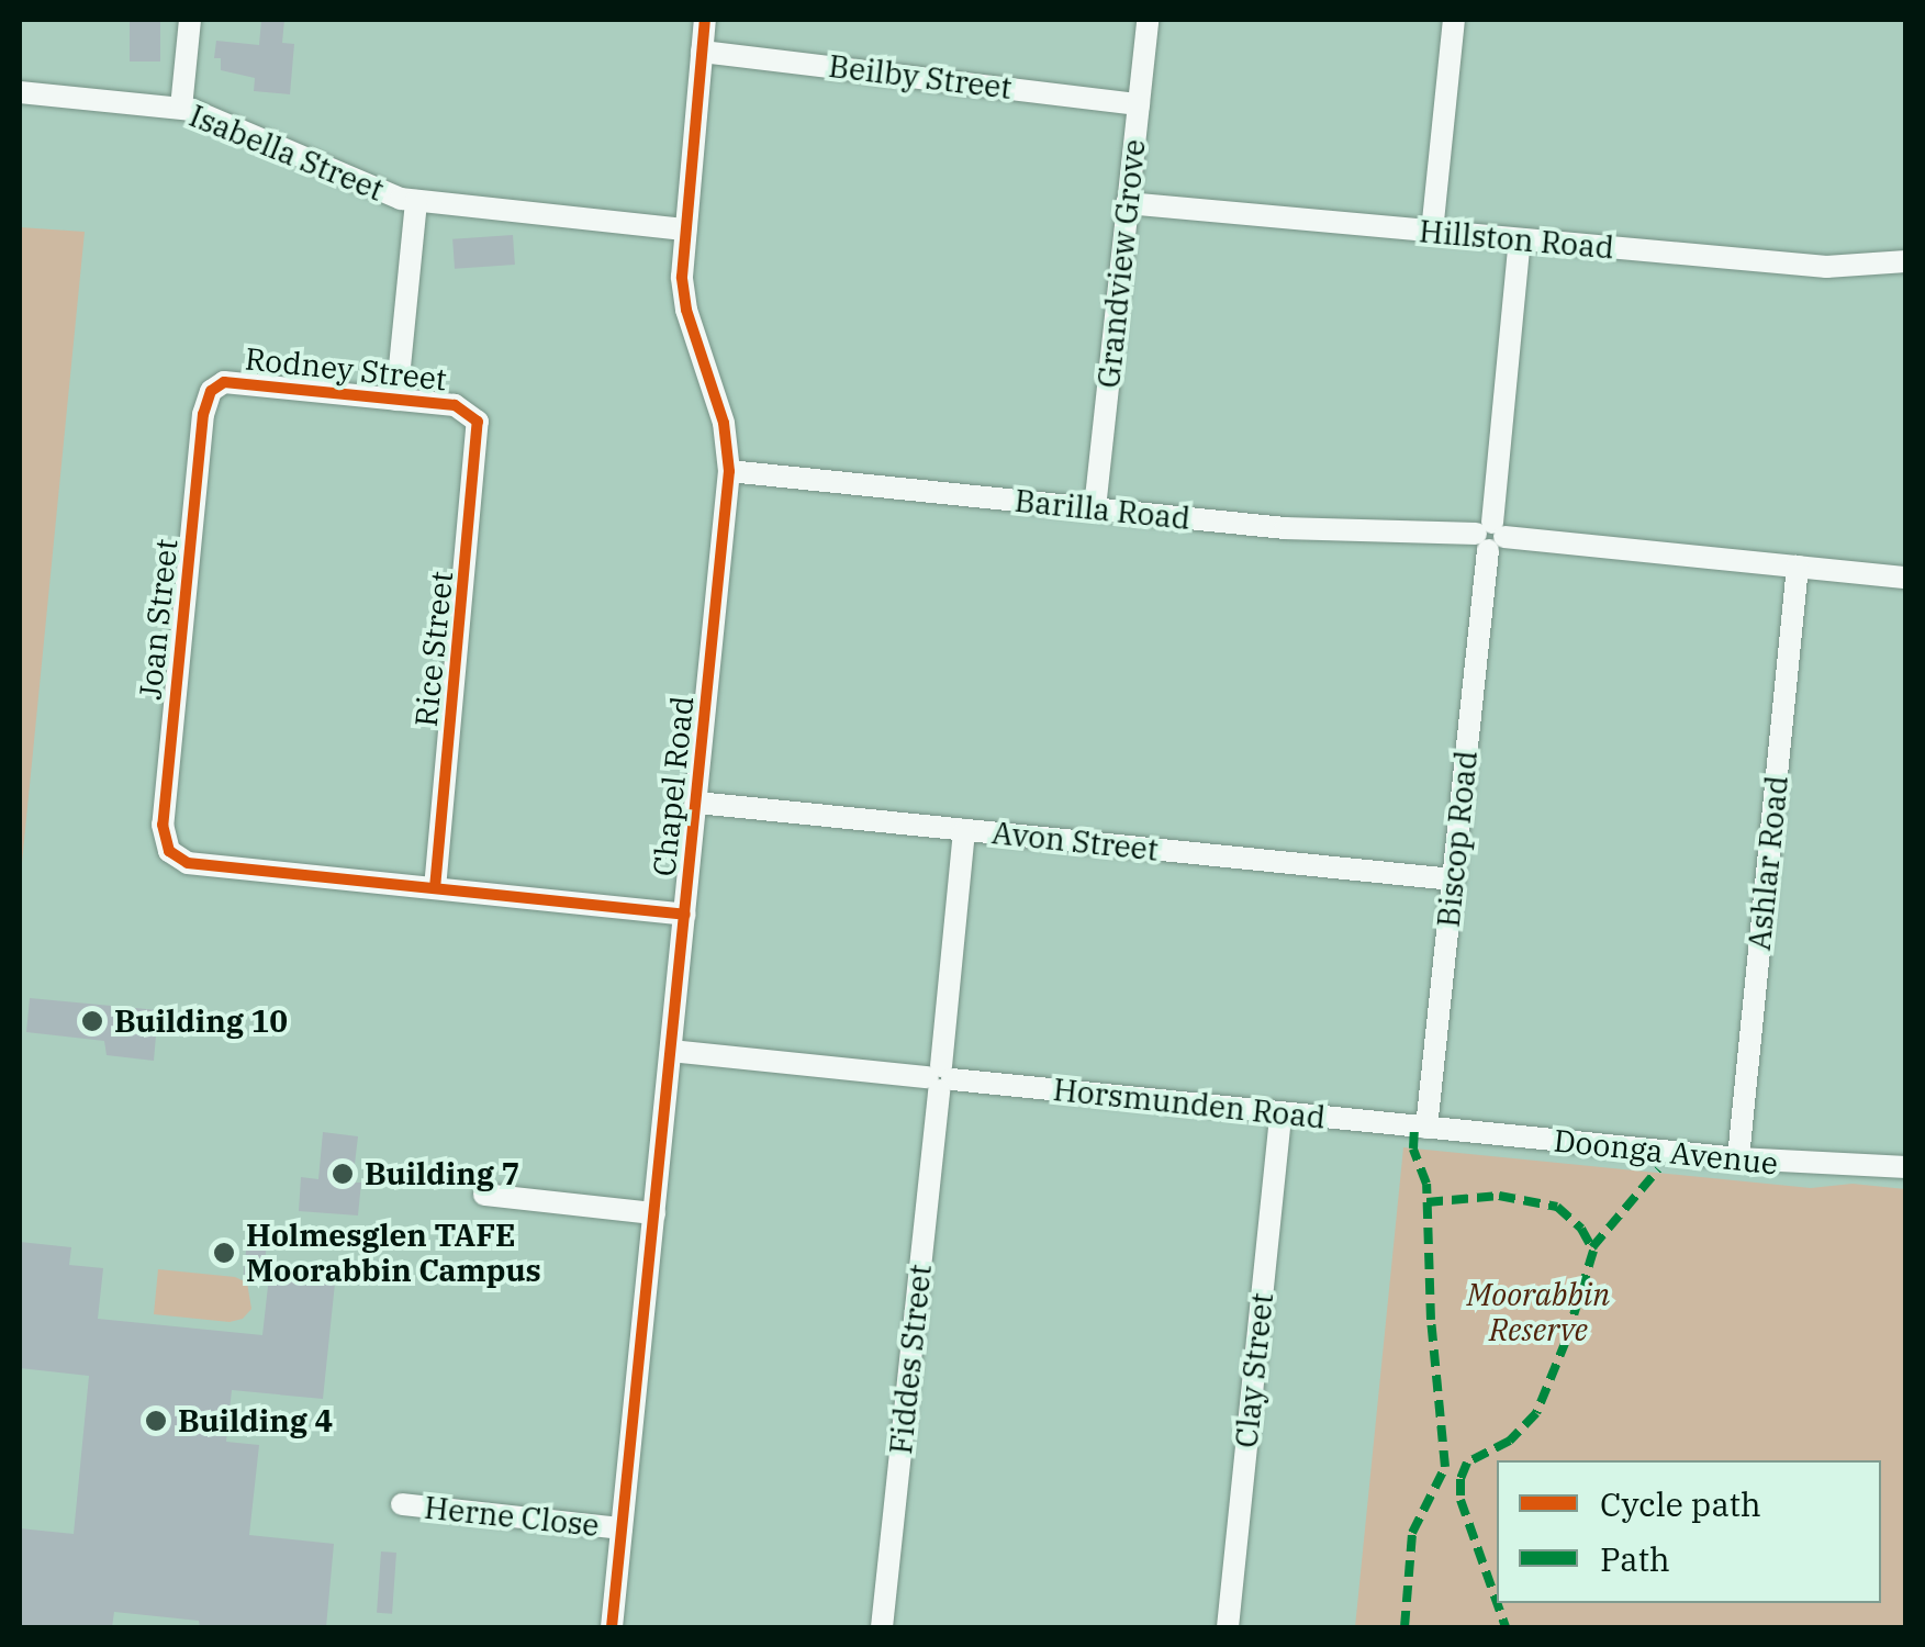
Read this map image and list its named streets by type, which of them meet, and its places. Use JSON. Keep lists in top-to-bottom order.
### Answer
{
  "streets": {
    "street": [
      "Beilby Street",
      "Isabella Street",
      "Hillston Road",
      "Grandview Grove",
      "Rodney Street",
      "Barilla Road",
      "Joan Street",
      "Rice Street",
      "Chapel Road",
      "Biscop Road",
      "Avon Street",
      "Ashlar Road",
      "Horsmunden Road",
      "Doonga Avenue",
      "Fiddes Street",
      "Clay Street",
      "Herne Close"
    ]
  },
  "crossings": [
    ["Beilby Street", "Grandview Grove"],
    ["Beilby Street", "Chapel Road"],
    ["Isabella Street", "Chapel Road"],
    ["Hillston Road", "Grandview Grove"],
    ["Hillston Road", "Biscop Road"],
    ["Grandview Grove", "Barilla Road"],
    ["Rodney Street", "Joan Street"],
    ["Rodney Street", "Rice Street"],
    ["Barilla Road", "Chapel Road"],
    ["Barilla Road", "Biscop Road"],
    ["Barilla Road", "Ashlar Road"],
    ["Joan Street", "Rice Street"],
    ["Chapel Road", "Avon Street"],
    ["Chapel Road", "Horsmunden Road"],
    ["Chapel Road", "Herne Close"],
    ["Biscop Road", "Avon Street"],
    ["Biscop Road", "Horsmunden Road"],
    ["Biscop Road", "Doonga Avenue"],
    ["Avon Street", "Fiddes Street"],
    ["Ashlar Road", "Doonga Avenue"],
    ["Horsmunden Road", "Doonga Avenue"],
    ["Horsmunden Road", "Fiddes Street"],
    ["Horsmunden Road", "Clay Street"]
  ],
  "parks": ["Moorabbin Reserve"],
  "places": [
    "Building 10",
    "Building 7",
    "Holmesglen TAFE Moorabbin Campus",
    "Building 4"
  ],
  "legend": ["Cycle path", "Path"]
}
